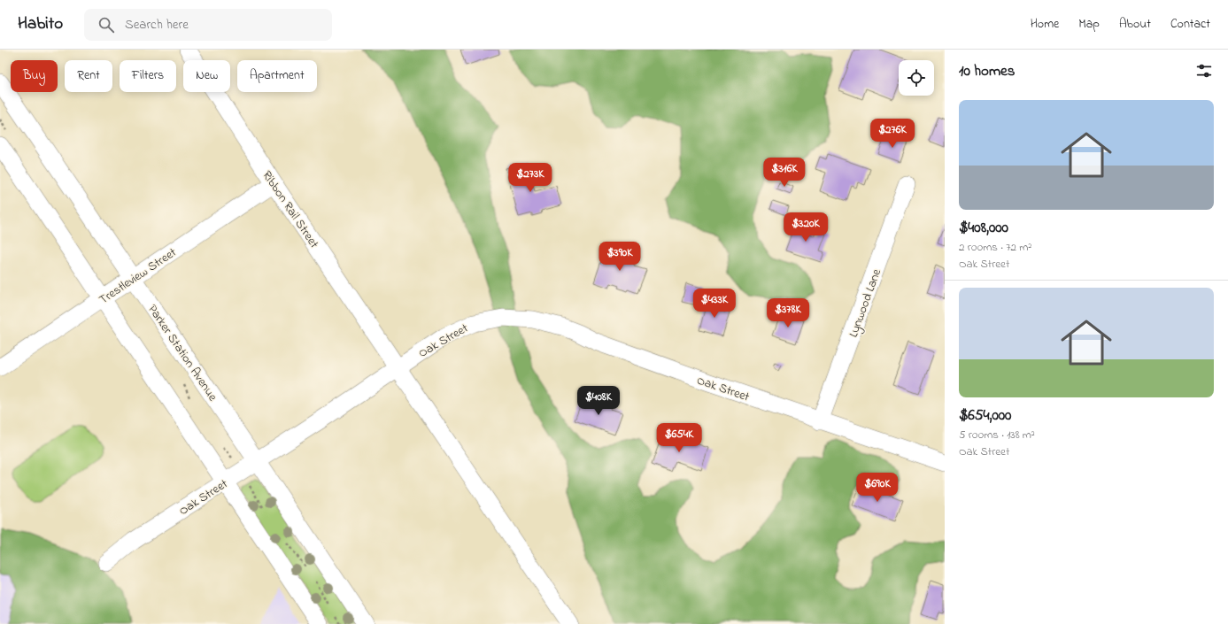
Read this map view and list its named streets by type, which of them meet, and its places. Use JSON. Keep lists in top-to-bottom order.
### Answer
{
  "streets": {
    "street": [
      "Ribbon Rail Street",
      "Trestleview Street",
      "Lynwood Lane",
      "Oak Street",
      "Parker Station Avenue"
    ]
  },
  "crossings": [
    ["Ribbon Rail Street", "Trestleview Street"],
    ["Ribbon Rail Street", "Oak Street"],
    ["Trestleview Street", "Parker Station Avenue"],
    ["Lynwood Lane", "Oak Street"],
    ["Oak Street", "Parker Station Avenue"]
  ],
  "page": {
    "header": "Habito",
    "search": "Search here",
    "nav": [
      "Home",
      "Map",
      "About",
      "Contact"
    ],
    "heading": "10 homes",
    "chip": [
      "Buy",
      "Rent",
      "Filters",
      "New",
      "Apartment"
    ],
    "list": [
      {
        "name": "$408,000",
        "note": "2 rooms · 72 m² · Oak Street"
      },
      {
        "name": "$654,000",
        "note": "5 rooms · 138 m² · Oak Street"
      }
    ],
    "price": [
      "$276K",
      "$316K",
      "$273K",
      "$320K",
      "$390K",
      "$433K",
      "$378K",
      "$408K",
      "$654K",
      "$690K"
    ]
  }
}
